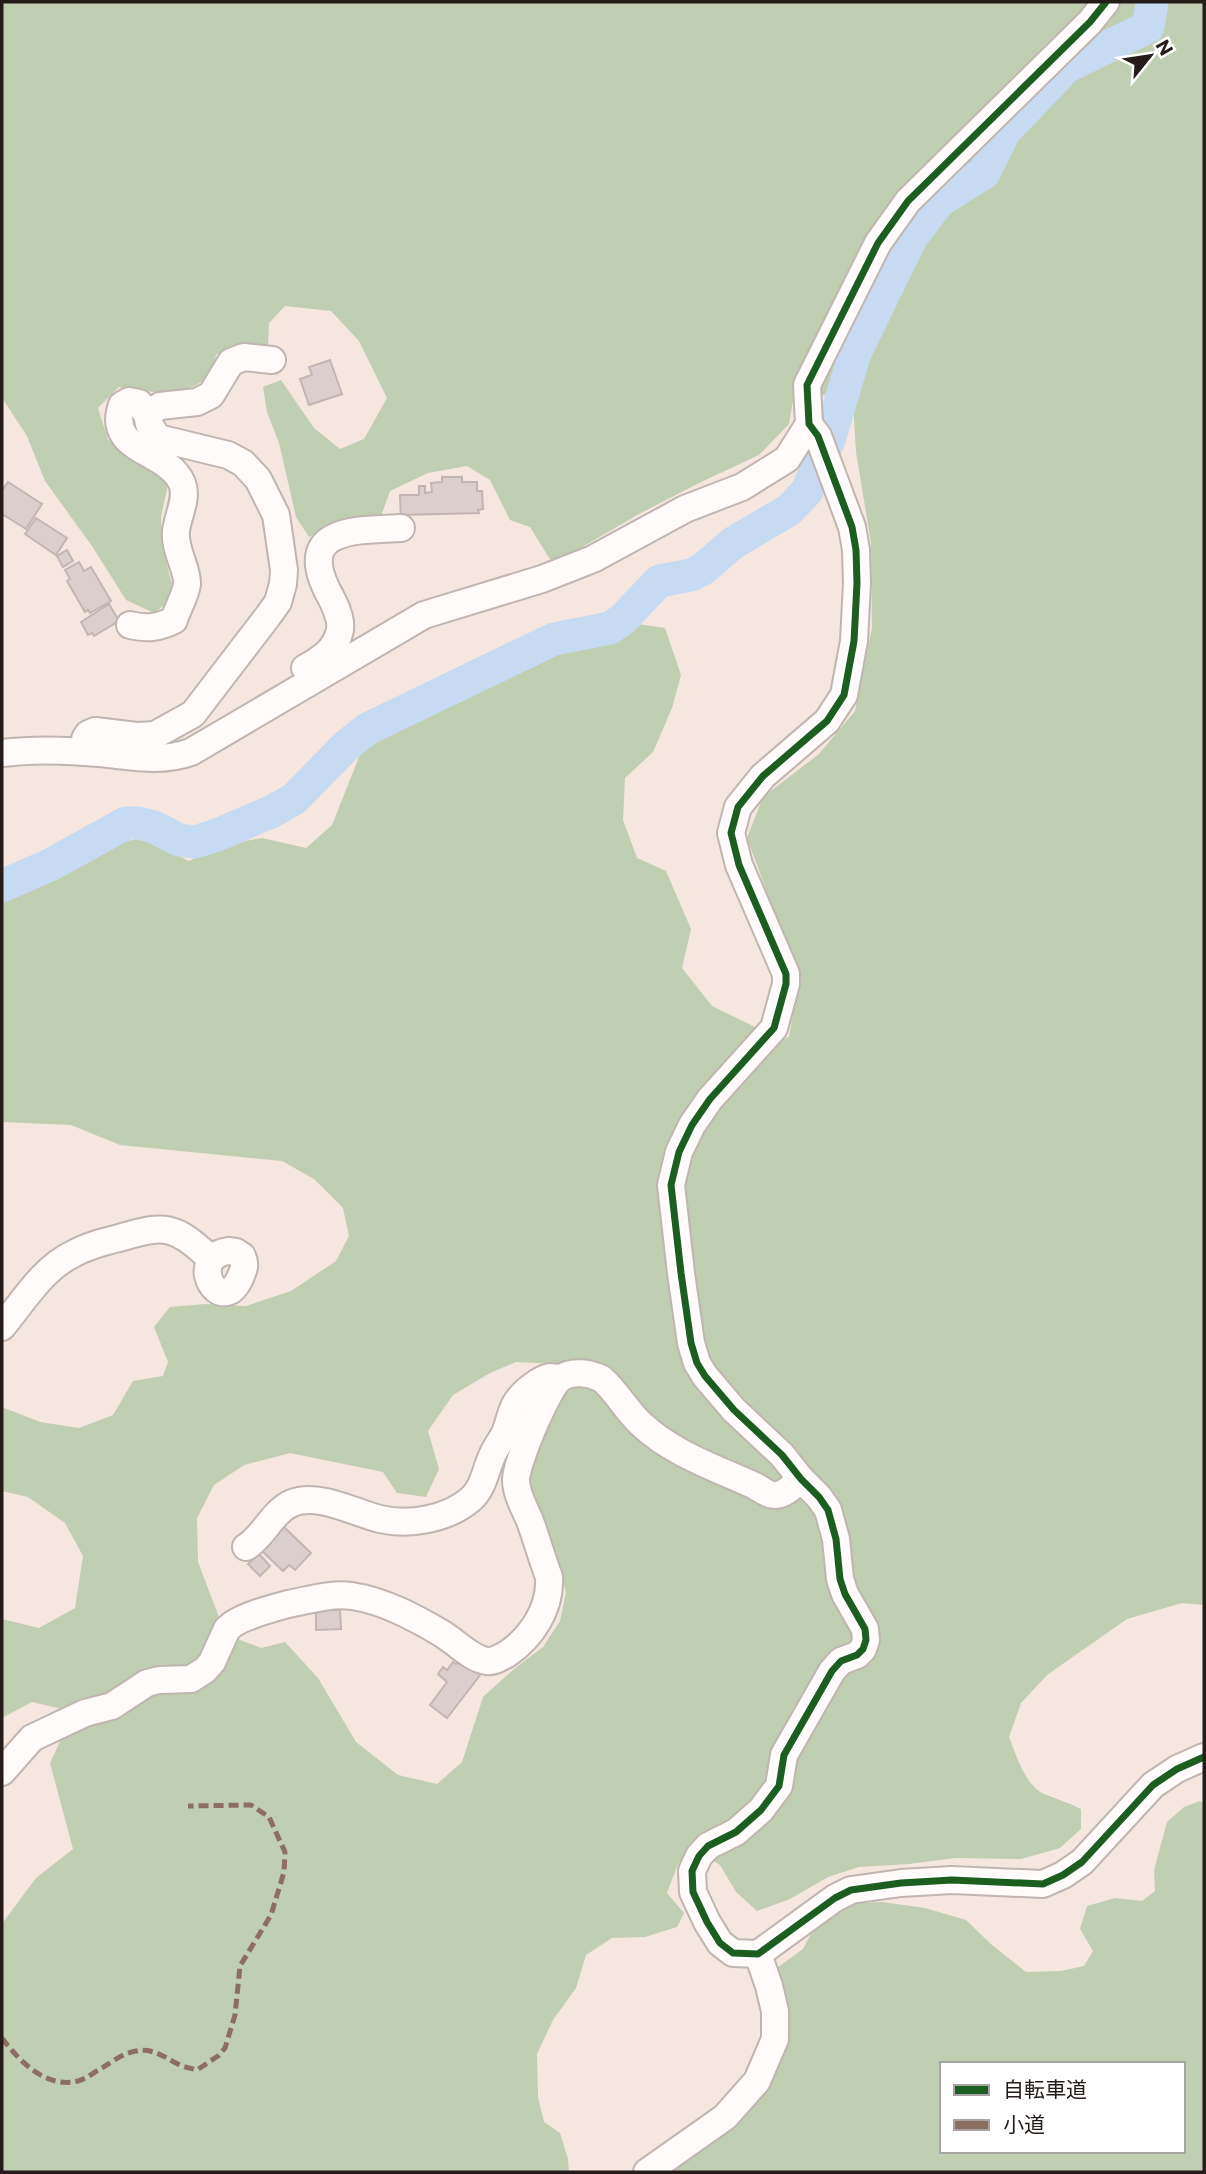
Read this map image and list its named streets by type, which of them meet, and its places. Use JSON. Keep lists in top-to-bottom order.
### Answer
{
  "legend": ["自転車道", "小道"],
  "north": "top right"
}
